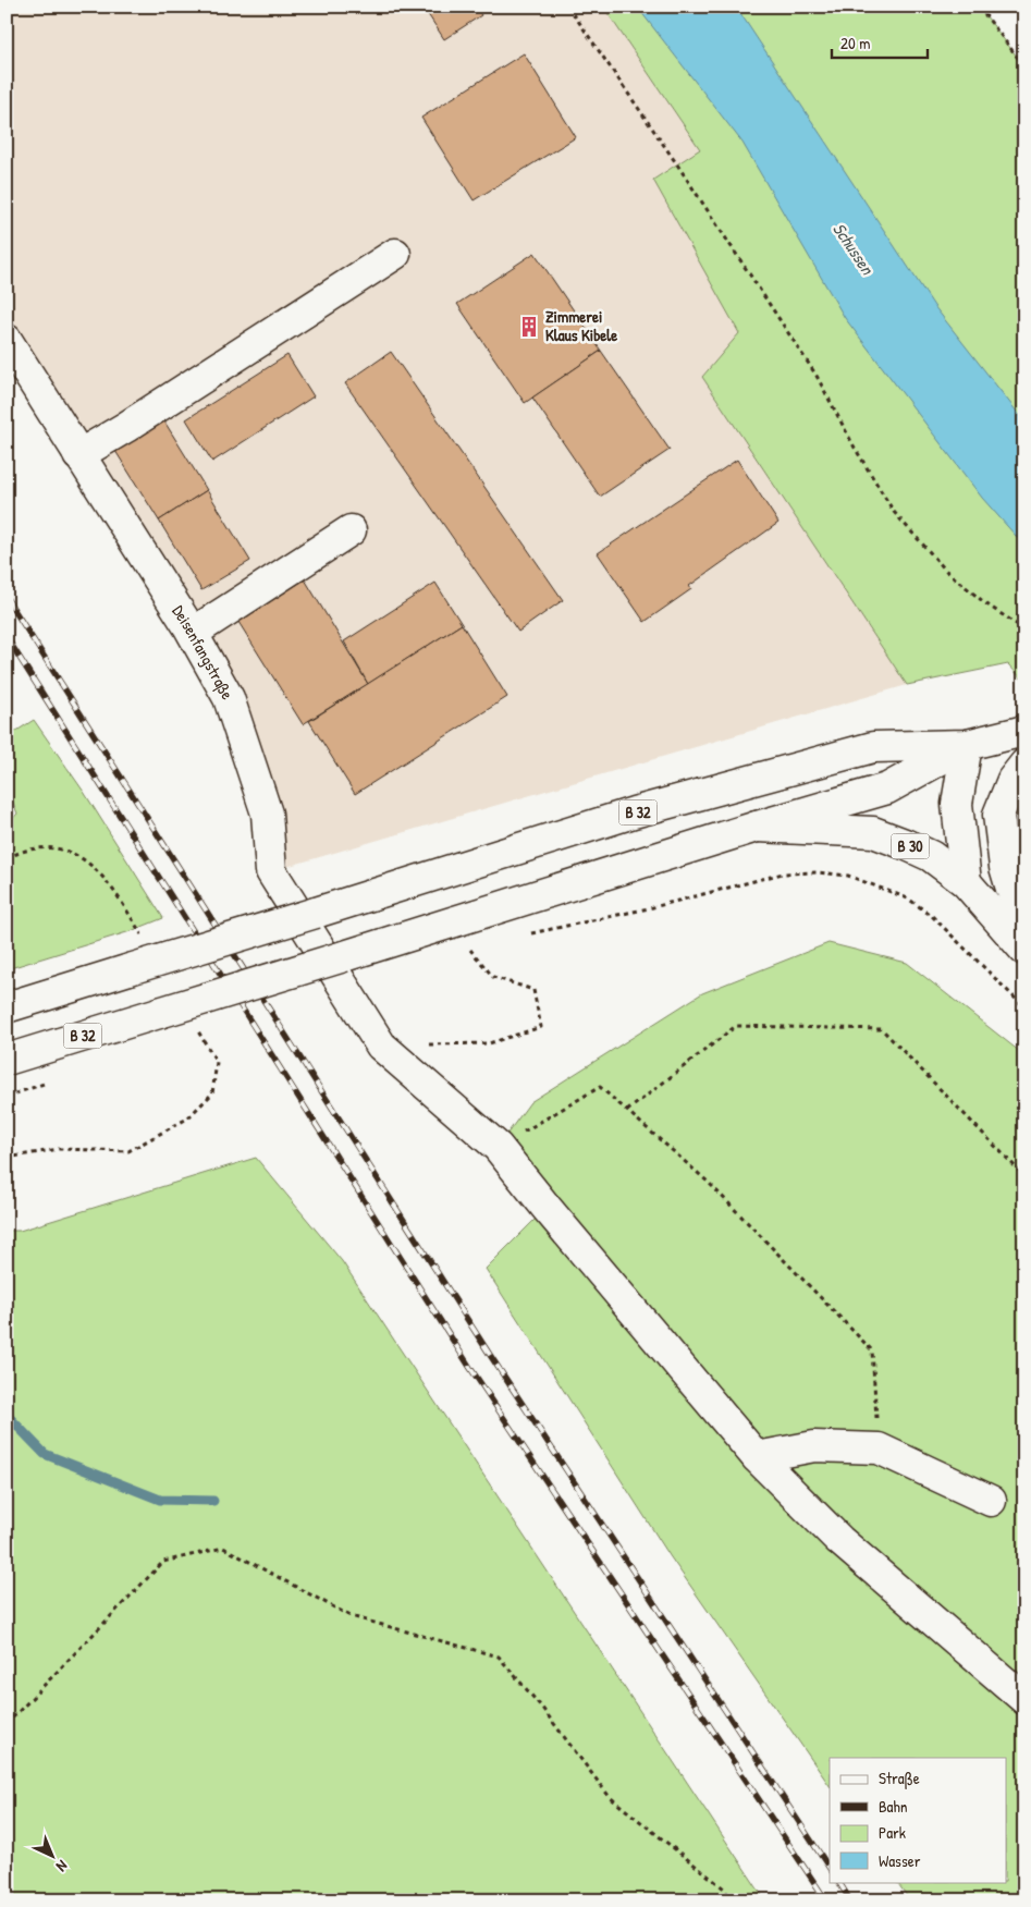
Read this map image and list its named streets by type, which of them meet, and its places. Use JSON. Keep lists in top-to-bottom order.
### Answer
{
  "streets": {
    "main road": ["Deisenfangstraße", "B 32", "B 30"]
  },
  "crossings": [
    ["B 32", "B 30"]
  ],
  "water": ["Schussen"],
  "places": {
    "building": ["Zimmerei Klaus Kibele"]
  },
  "legend": [
    "Straße",
    "Bahn",
    "Park",
    "Wasser"
  ],
  "scale_bar": "20 m",
  "north": "bottom right"
}
